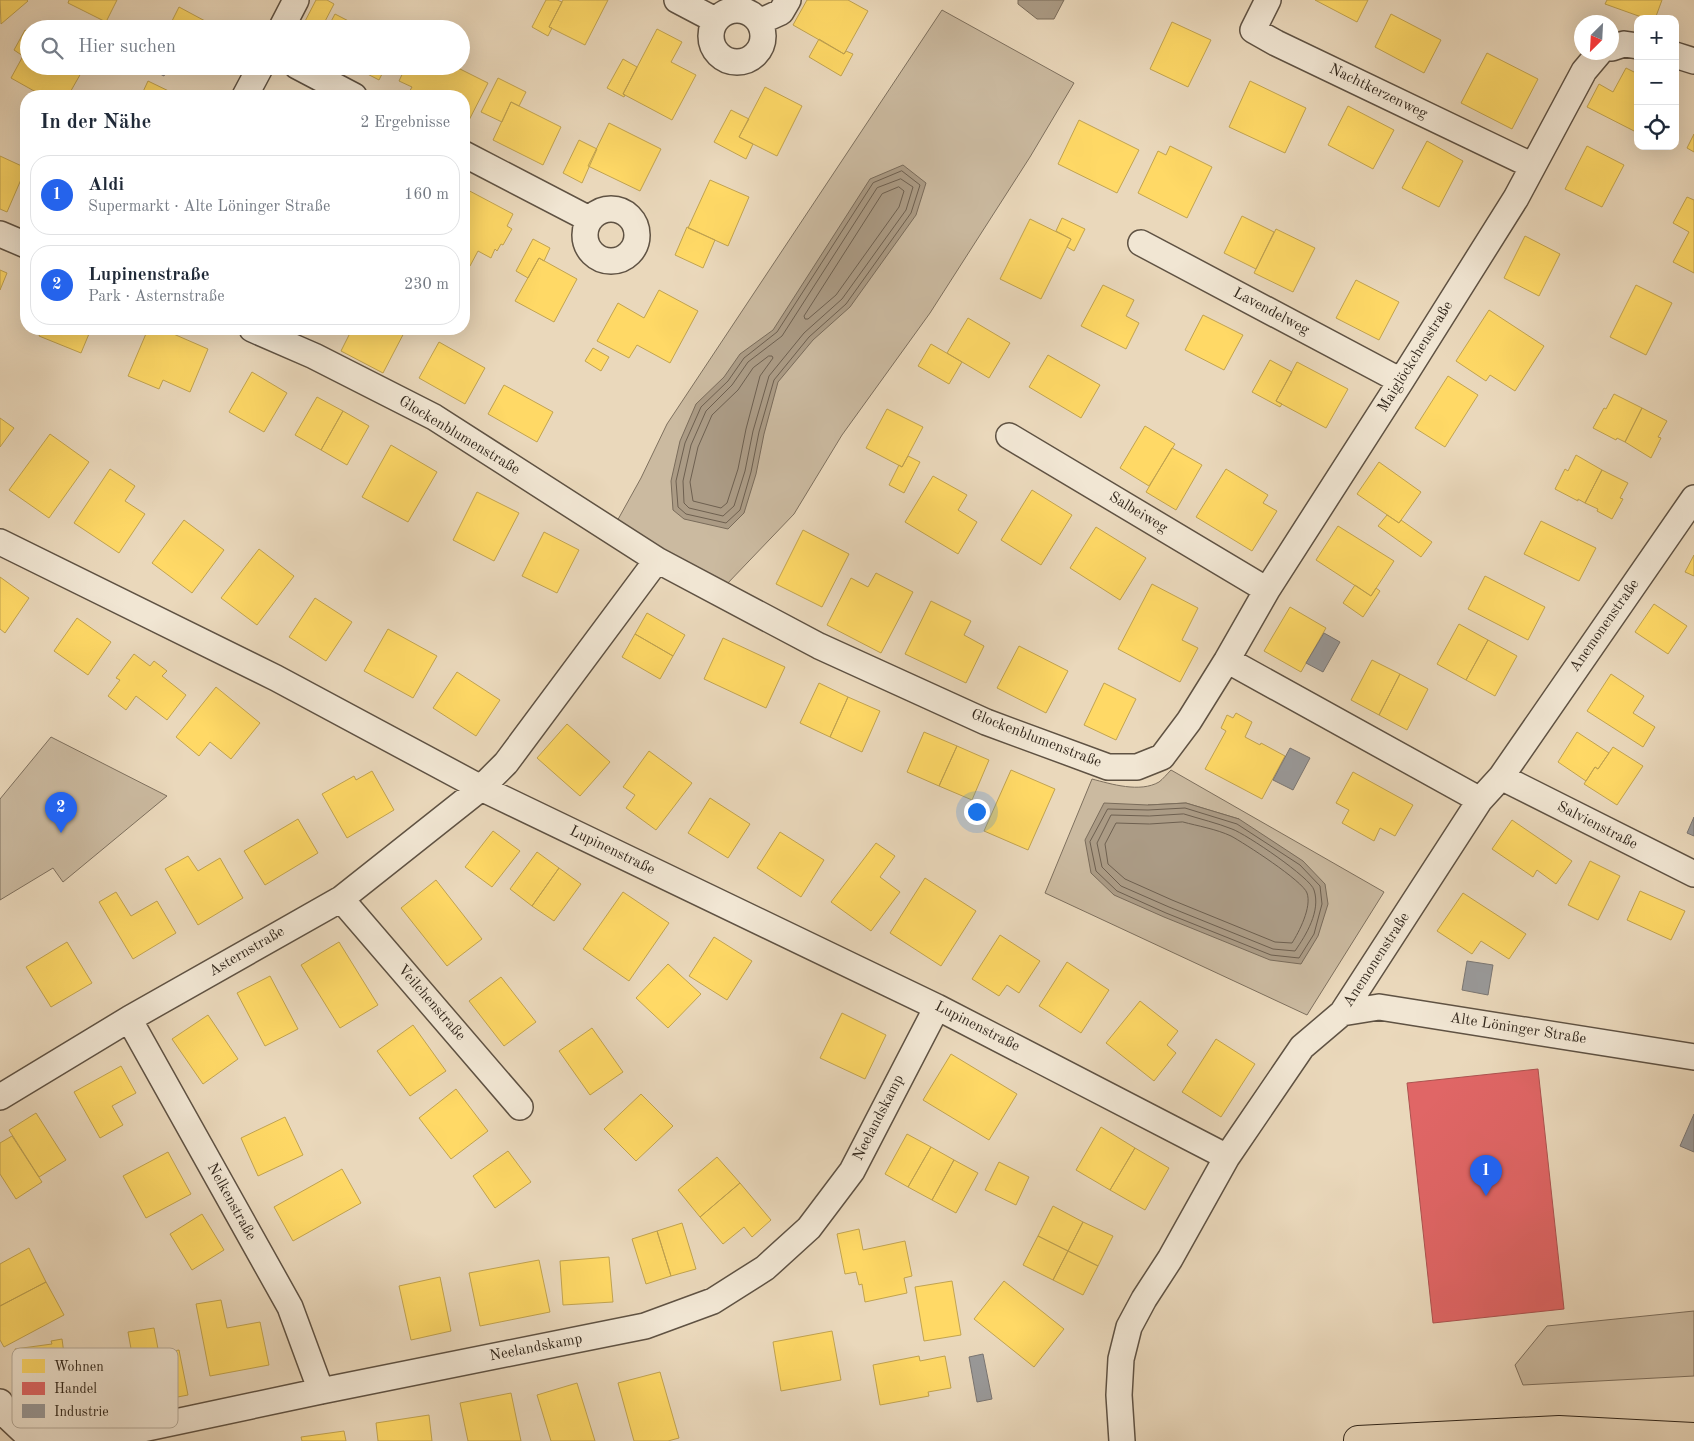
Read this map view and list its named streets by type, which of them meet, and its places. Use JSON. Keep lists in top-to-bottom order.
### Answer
{
  "streets": {
    "street": [
      "Nachtkerzenweg",
      "Lavendelweg",
      "Maiglöckchenstraße",
      "Glockenblumenstraße",
      "Salbeiweg",
      "Anemonenstraße",
      "Salvienstraße",
      "Lupinenstraße",
      "Asternstraße",
      "Veilchenstraße",
      "Alte Löninger Straße",
      "Neelandskamp",
      "Nelkenstraße"
    ]
  },
  "crossings": [
    ["Nachtkerzenweg", "Maiglöckchenstraße"],
    ["Lavendelweg", "Maiglöckchenstraße"],
    ["Maiglöckchenstraße", "Glockenblumenstraße"],
    ["Maiglöckchenstraße", "Salbeiweg"],
    ["Anemonenstraße", "Salvienstraße"],
    ["Anemonenstraße", "Lupinenstraße"],
    ["Anemonenstraße", "Alte Löninger Straße"],
    ["Lupinenstraße", "Asternstraße"],
    ["Lupinenstraße", "Neelandskamp"],
    ["Asternstraße", "Veilchenstraße"],
    ["Asternstraße", "Nelkenstraße"],
    ["Neelandskamp", "Nelkenstraße"]
  ],
  "legend": ["Wohnen", "Handel", "Industrie"],
  "north": "bottom left",
  "page": {
    "map_buttons": ["+", "−"],
    "search": "Hier suchen",
    "heading": ["In der Nähe", "2 Ergebnisse"],
    "list": [
      {
        "mark": "1",
        "name": "Aldi",
        "note": "Supermarkt · Alte Löninger Straße",
        "value": "160 m"
      },
      {
        "mark": "2",
        "name": "Lupinenstraße",
        "note": "Park · Asternstraße",
        "value": "230 m"
      }
    ],
    "pins": ["2", "1"]
  }
}
